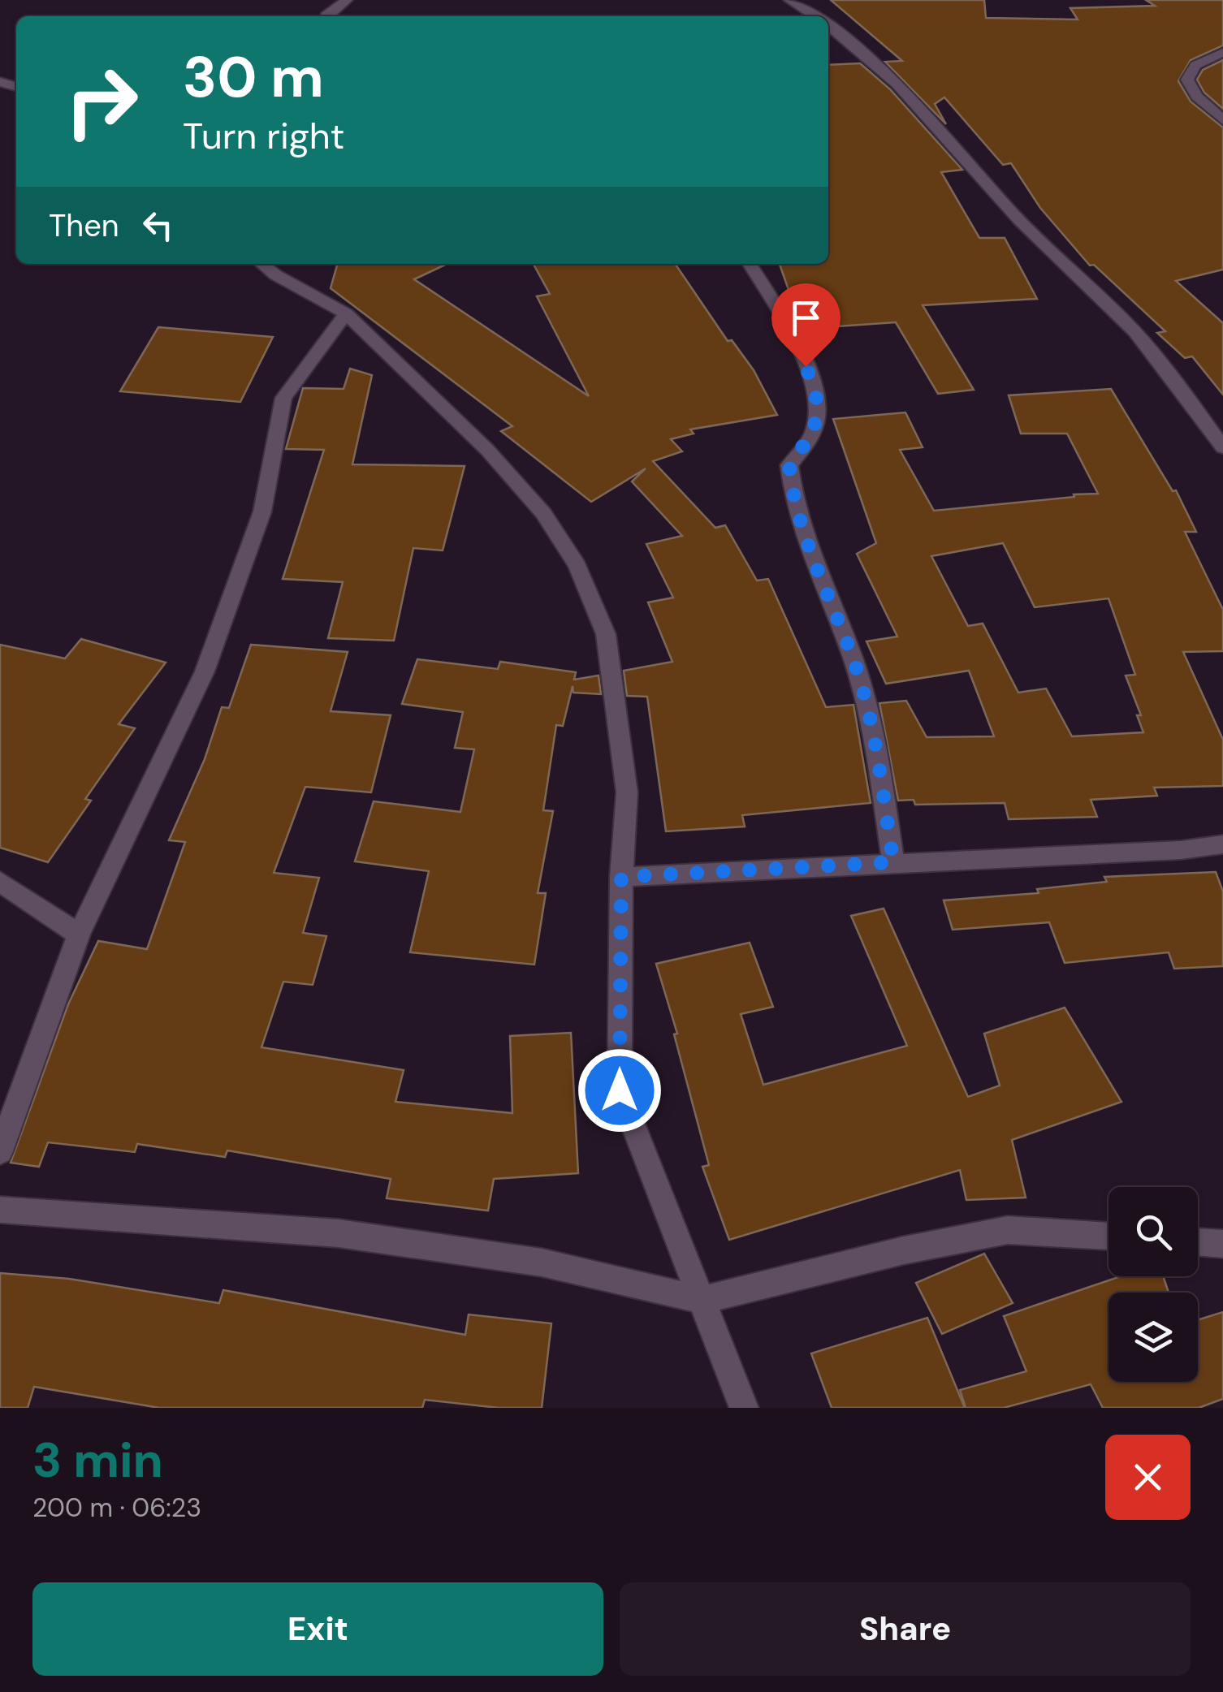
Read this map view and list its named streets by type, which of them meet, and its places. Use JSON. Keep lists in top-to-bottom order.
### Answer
{
  "page": {
    "turn": ["30 m", "Turn right"],
    "then": "Then",
    "heading": ["3 min", "200 m · 06:23"],
    "buttons": ["Exit", "Share"]
  }
}
